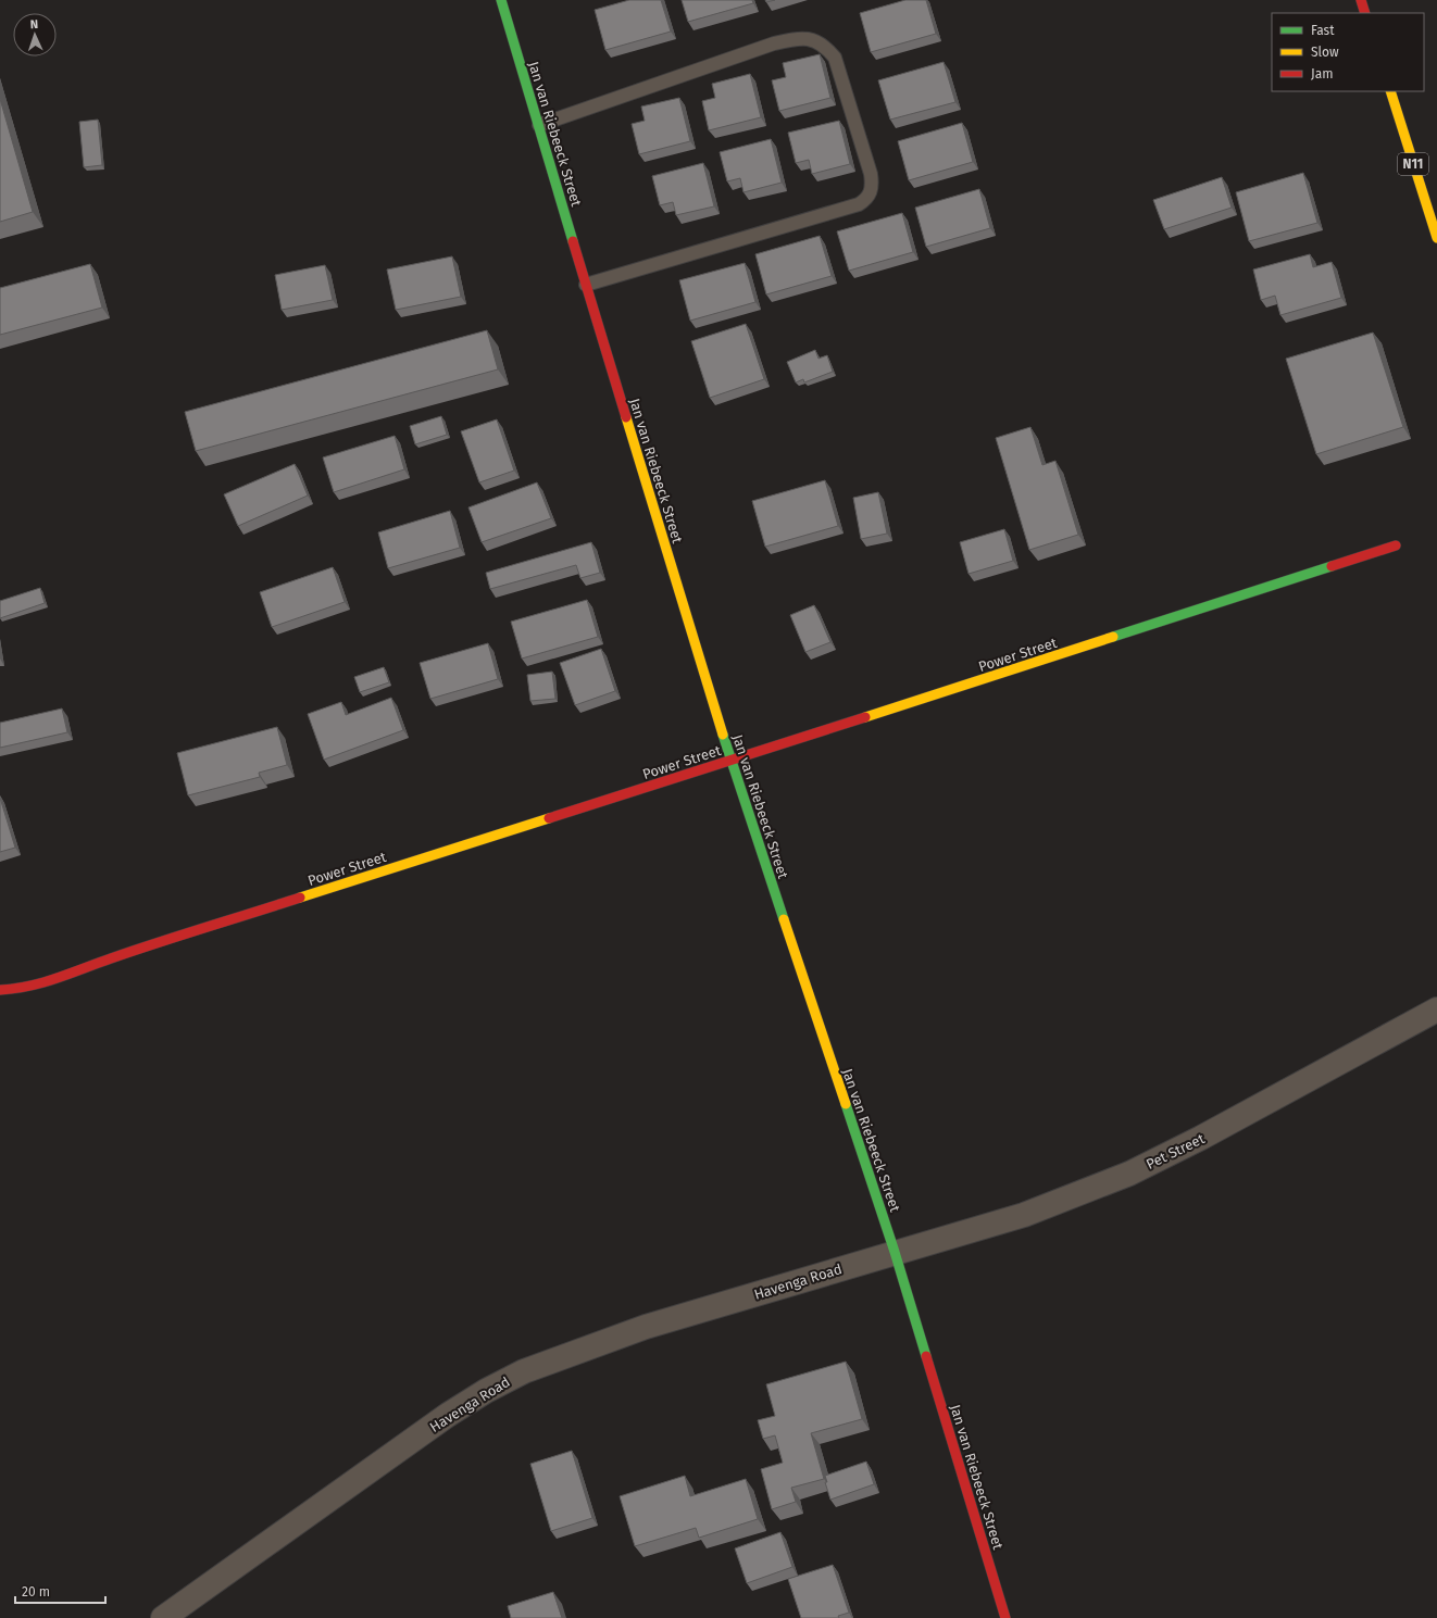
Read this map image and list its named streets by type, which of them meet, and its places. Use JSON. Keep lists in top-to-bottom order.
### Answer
{
  "streets": {
    "main road": ["Jan van Riebeeck Street", "N11", "Power Street"],
    "street": ["Pet Street", "Havenga Road"]
  },
  "crossings": [
    ["Jan van Riebeeck Street", "Power Street"],
    ["Jan van Riebeeck Street", "Pet Street"],
    ["Jan van Riebeeck Street", "Havenga Road"],
    ["Pet Street", "Havenga Road"]
  ],
  "legend": ["Fast", "Slow", "Jam"],
  "scale_bar": "20 m",
  "north": "top"
}
